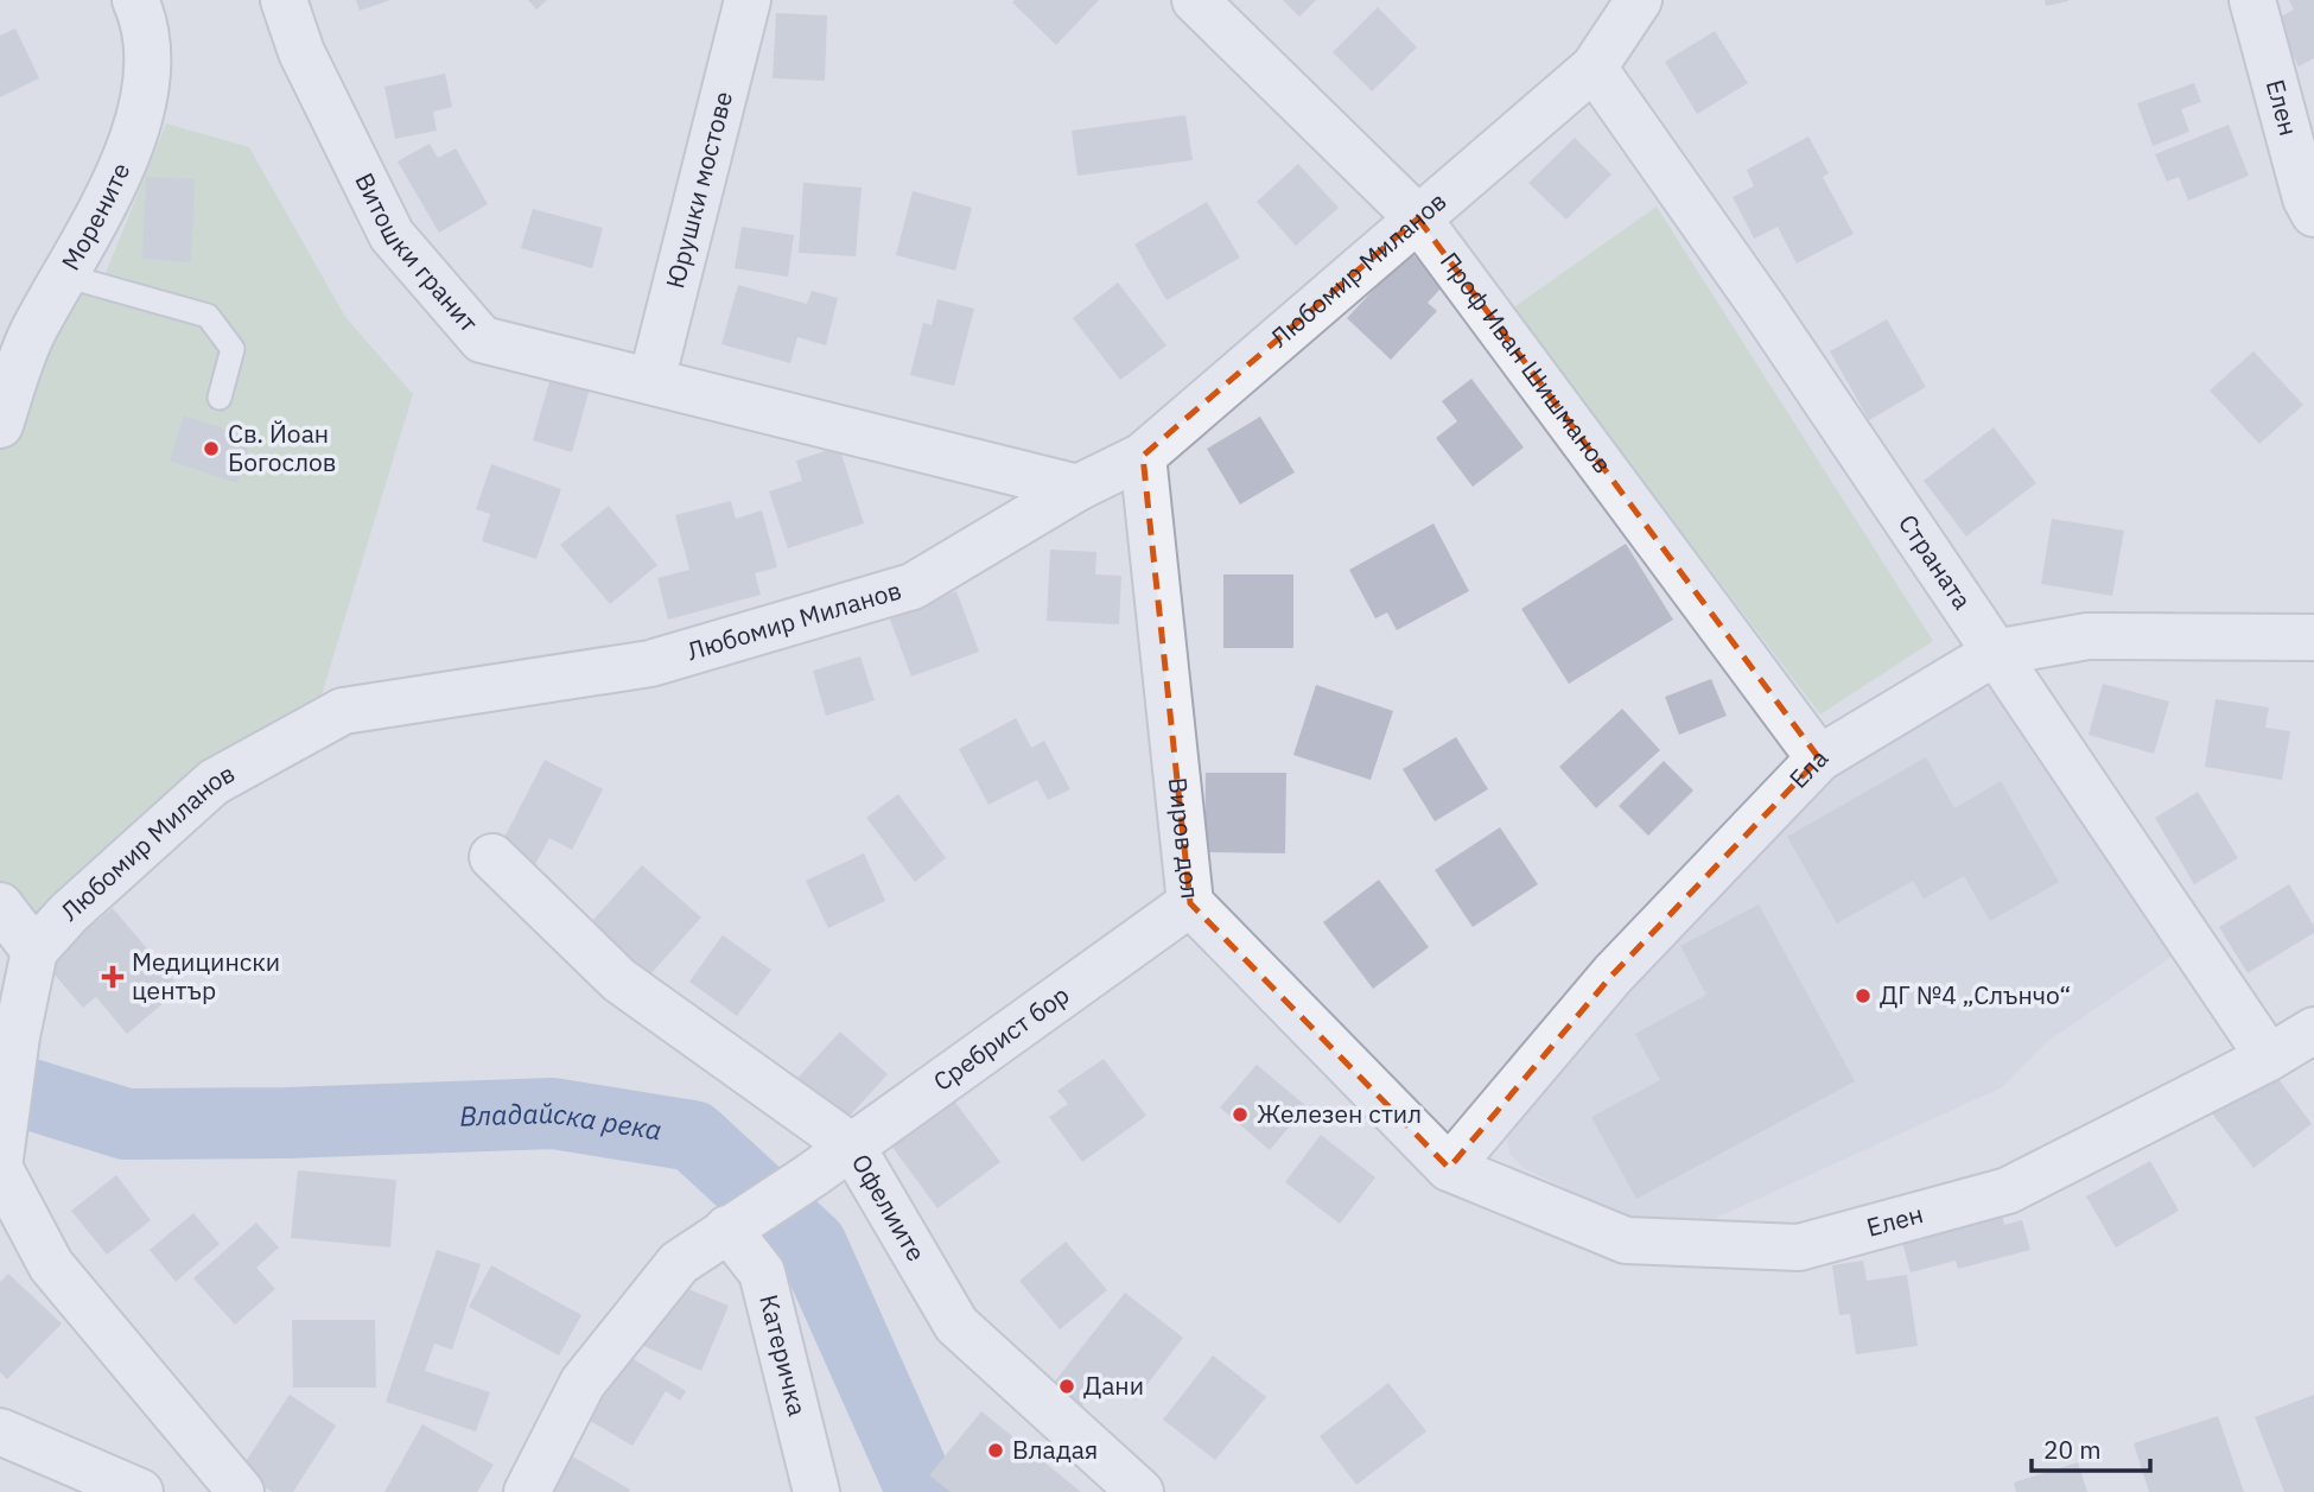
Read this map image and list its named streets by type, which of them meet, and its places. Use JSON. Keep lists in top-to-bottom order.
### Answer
{
  "streets": {
    "street": [
      "Елен",
      "Юрушки мостове",
      "Морените",
      "Витошки гранит",
      "Любомир Миланов",
      "Проф Иван Шишманов",
      "Страната",
      "Ела",
      "Виров дол",
      "Сребрист бор",
      "Офелиите",
      "Катеричка"
    ]
  },
  "crossings": [
    ["Елен", "Страната"],
    ["Елен", "Ела"],
    ["Елен", "Виров дол"],
    ["Юрушки мостове", "Витошки гранит"],
    ["Любомир Миланов", "Проф Иван Шишманов"],
    ["Любомир Миланов", "Страната"],
    ["Любомир Миланов", "Виров дол"],
    ["Проф Иван Шишманов", "Ела"],
    ["Страната", "Ела"],
    ["Ела", "Виров дол"],
    ["Виров дол", "Сребрист бор"],
    ["Сребрист бор", "Офелиите"],
    ["Сребрист бор", "Катеричка"]
  ],
  "water": ["Владайска река"],
  "places": {
    "other": [
      "Св. Йоан Богослов",
      "ДГ №4 „Слънчо“",
      "Железен стил",
      "Дани",
      "Владая"
    ],
    "health": ["Медицински център"]
  },
  "scale_bar": "20 m"
}
